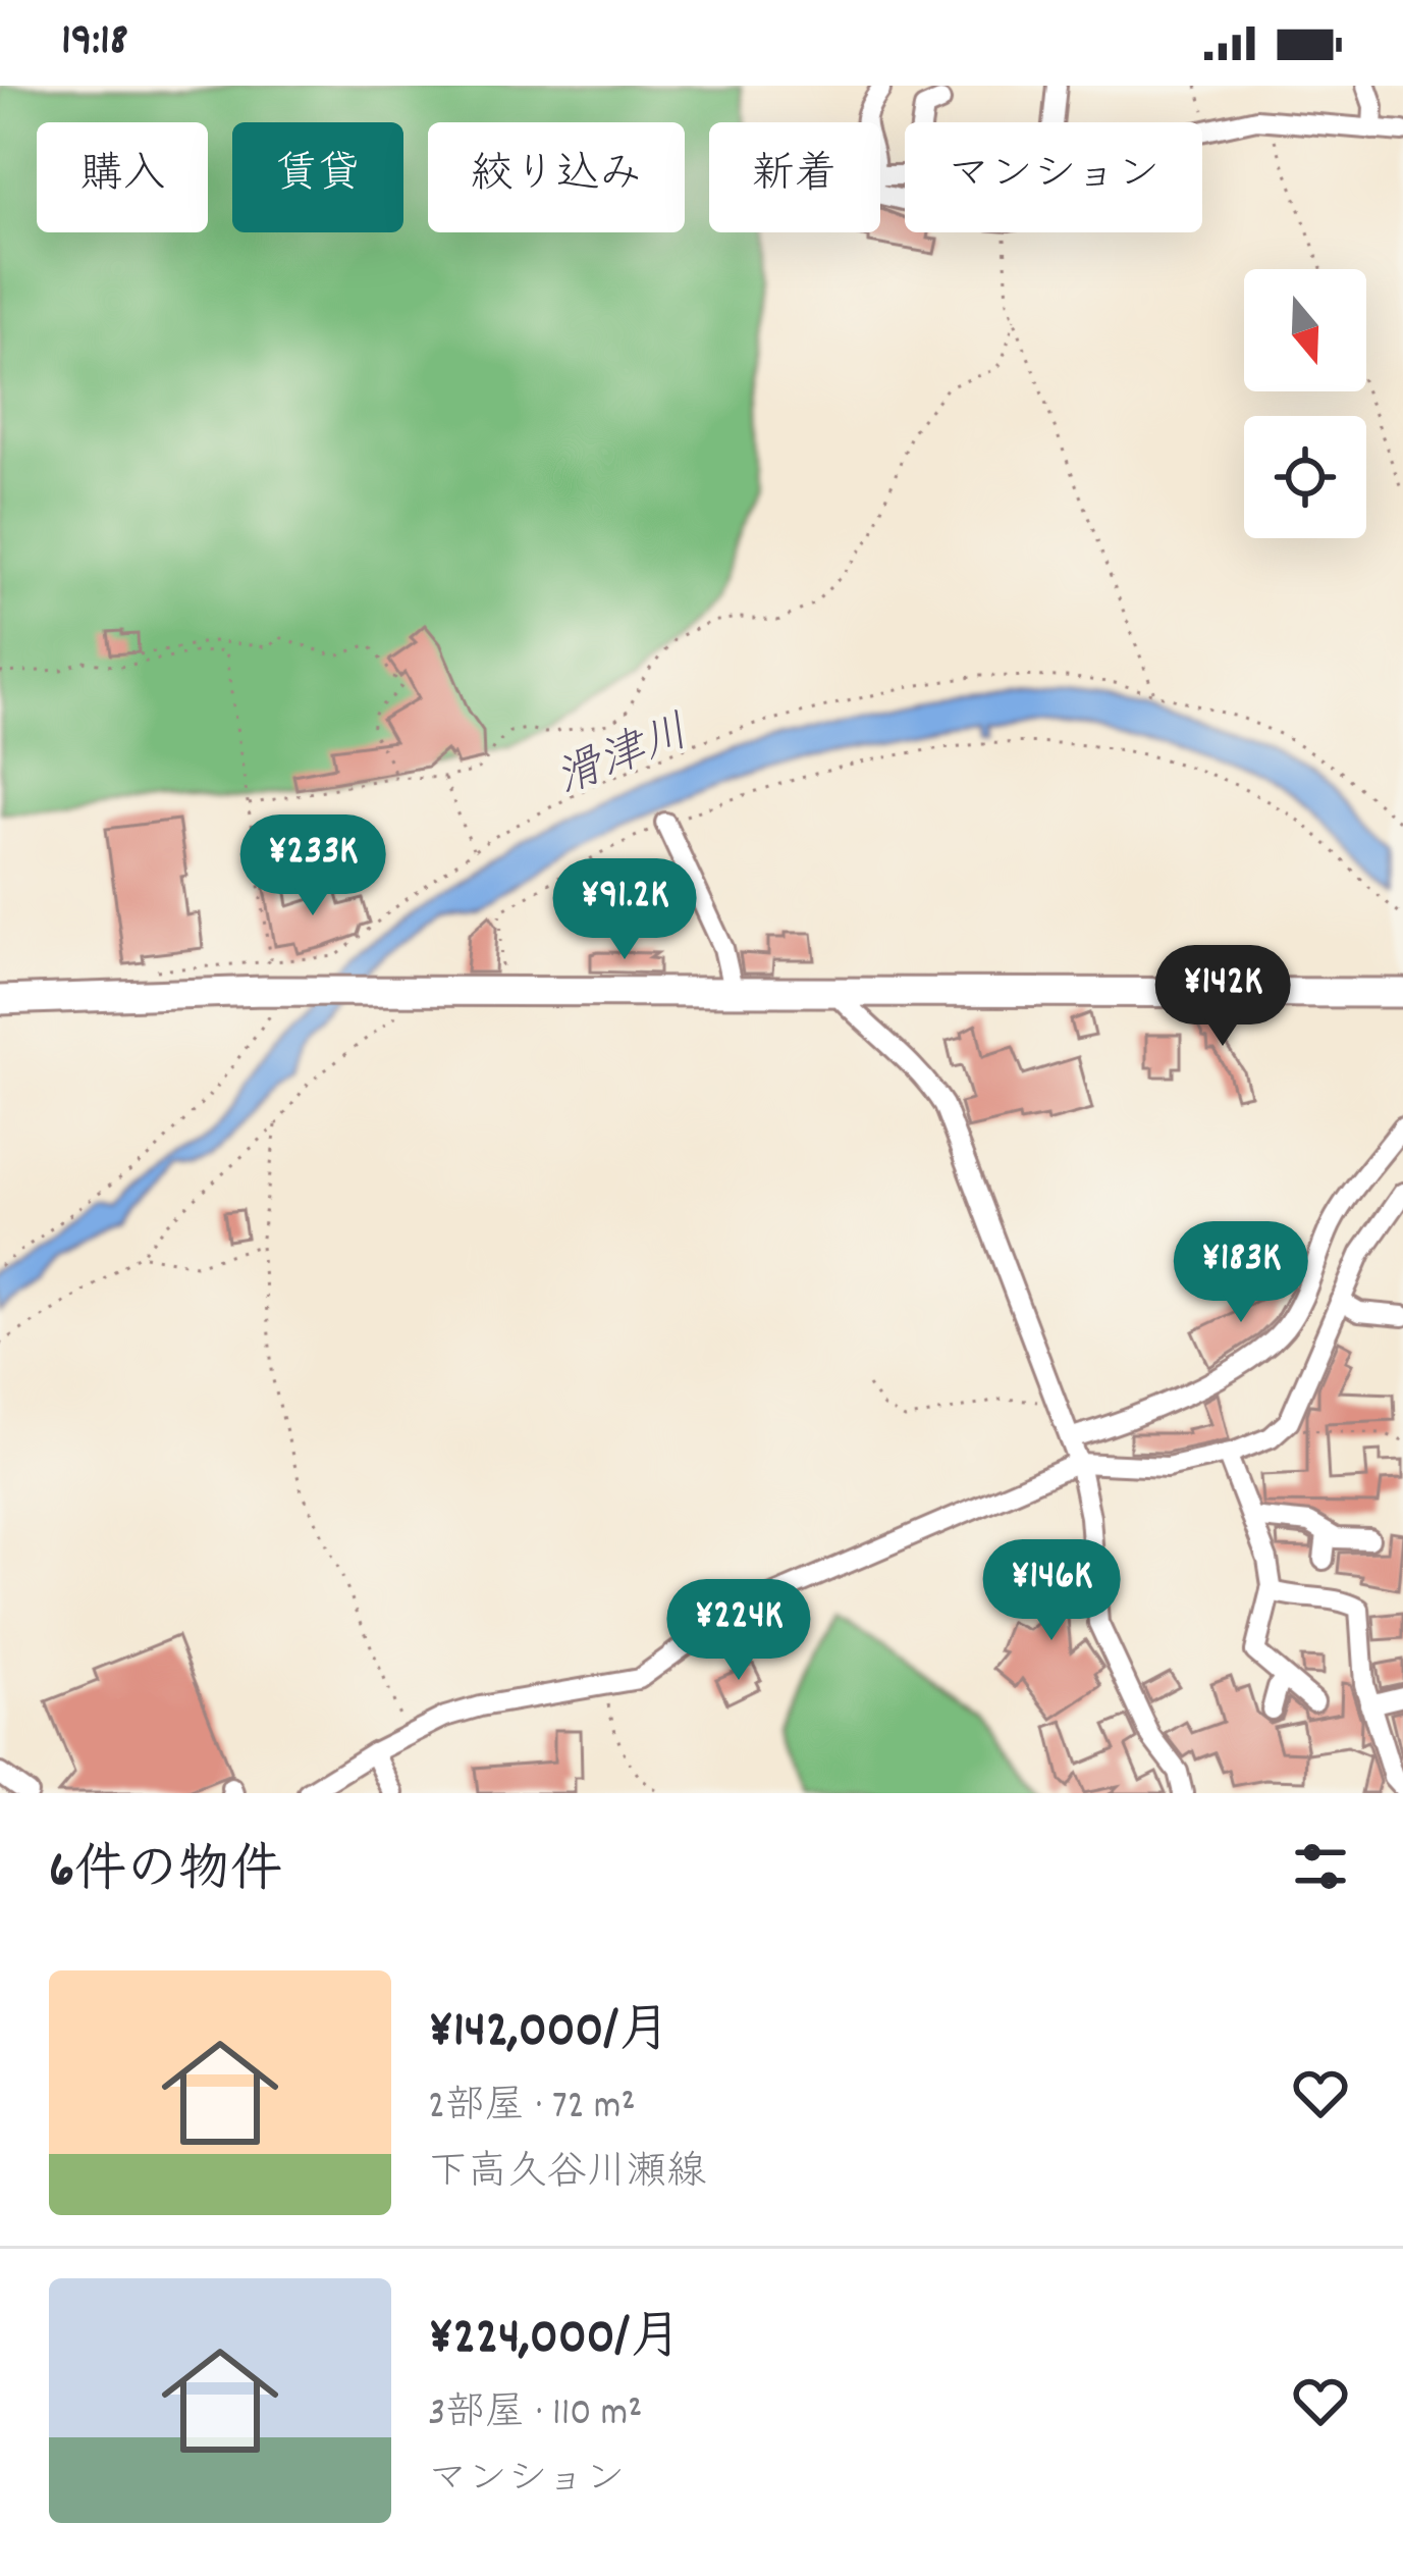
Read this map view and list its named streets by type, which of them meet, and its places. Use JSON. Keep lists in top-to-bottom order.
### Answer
{
  "water": ["滑津川"],
  "north": "bottom",
  "page": {
    "status": "19:18",
    "chip": [
      "購入",
      "賃貸",
      "絞り込み",
      "新着",
      "マンション"
    ],
    "price": [
      "¥233K",
      "¥91.2K",
      "¥142K",
      "¥183K",
      "¥146K",
      "¥224K"
    ],
    "heading": "6件の物件",
    "list": [
      {
        "name": "¥142,000/月",
        "note": "2部屋 · 72 m² · 下高久谷川瀬線"
      },
      {
        "name": "¥224,000/月",
        "note": "3部屋 · 110 m² · マンション"
      }
    ]
  }
}
